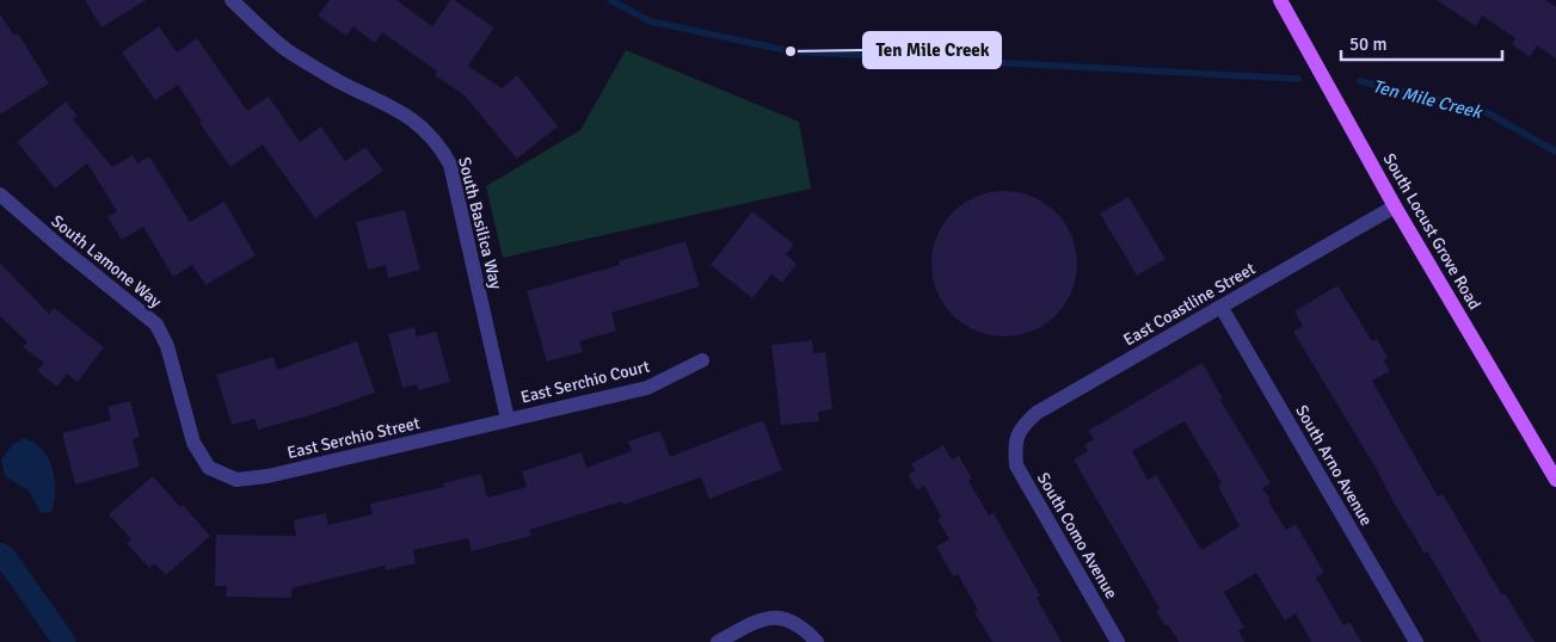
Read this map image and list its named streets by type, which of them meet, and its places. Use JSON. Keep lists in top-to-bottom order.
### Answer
{
  "streets": {
    "main road": ["South Locust Grove Road"],
    "street": [
      "South Basilica Way",
      "South Lamone Way",
      "East Coastline Street",
      "East Serchio Court",
      "East Serchio Street",
      "South Arno Avenue",
      "South Como Avenue"
    ]
  },
  "crossings": [
    ["South Basilica Way", "East Serchio Court"],
    ["South Basilica Way", "East Serchio Street"],
    ["South Locust Grove Road", "East Coastline Street"],
    ["South Lamone Way", "East Serchio Street"],
    ["East Coastline Street", "South Arno Avenue"],
    ["East Coastline Street", "South Como Avenue"],
    ["East Serchio Court", "East Serchio Street"]
  ],
  "water": ["Ten Mile Creek"],
  "places": ["Ten Mile Creek"],
  "scale_bar": "50 m"
}
